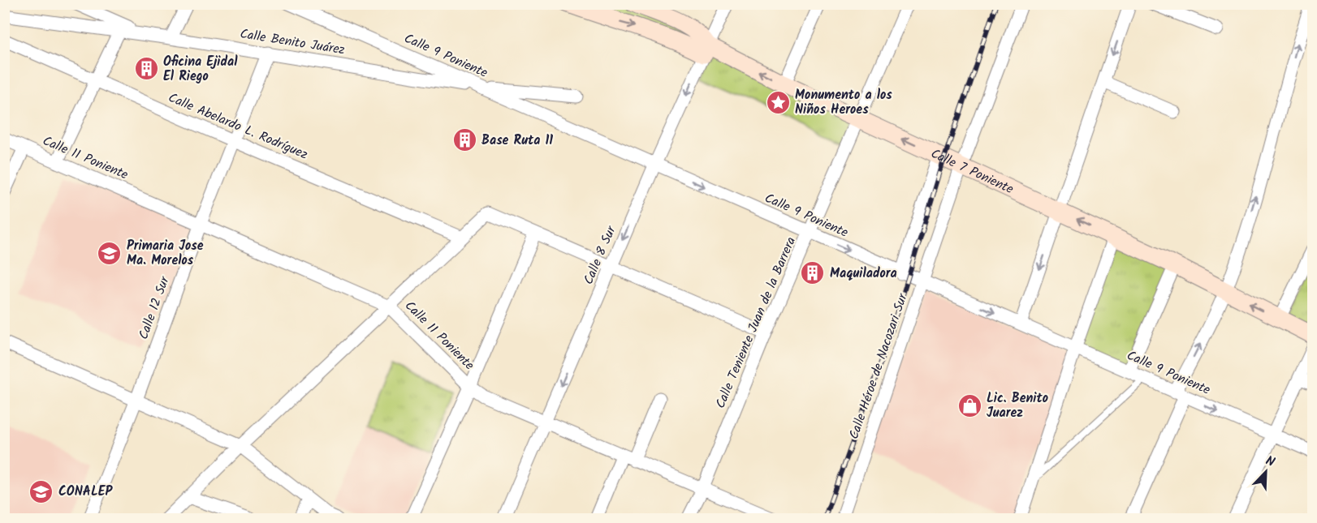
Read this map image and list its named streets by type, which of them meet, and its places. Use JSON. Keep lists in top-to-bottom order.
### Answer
{
  "streets": {
    "main road": ["Calle 7 Poniente"],
    "street": [
      "Calle Benito Juárez",
      "Calle 9 Poniente",
      "Calle Abelardo L. Rodríguez",
      "Calle 11 Poniente",
      "Calle 8 Sur",
      "Calle 12 Sur",
      "Calle Teniente Juan de la Barrera",
      "Calle Héroe de Nacozari Sur"
    ]
  },
  "crossings": [
    ["Calle Benito Juárez", "Calle 9 Poniente"],
    ["Calle Benito Juárez", "Calle 12 Sur"],
    ["Calle 9 Poniente", "Calle 8 Sur"],
    ["Calle 9 Poniente", "Calle Teniente Juan de la Barrera"],
    ["Calle 9 Poniente", "Calle Héroe de Nacozari Sur"],
    ["Calle Abelardo L. Rodríguez", "Calle 12 Sur"],
    ["Calle 11 Poniente", "Calle 8 Sur"],
    ["Calle 11 Poniente", "Calle 12 Sur"],
    ["Calle 11 Poniente", "Calle Teniente Juan de la Barrera"],
    ["Calle 7 Poniente", "Calle 8 Sur"],
    ["Calle 7 Poniente", "Calle Teniente Juan de la Barrera"],
    ["Calle 7 Poniente", "Calle Héroe de Nacozari Sur"]
  ],
  "one_way": ["Calle 9 Poniente"],
  "places": {
    "building": ["Oficina Ejidal El Riego", "Base Ruta 11", "Maquiladora"],
    "place": ["Monumento a los Niños Heroes"],
    "school or university": ["Primaria Jose Ma. Morelos", "CONALEP"],
    "shop": ["Lic. Benito Juarez"]
  },
  "north": "top right"
}
